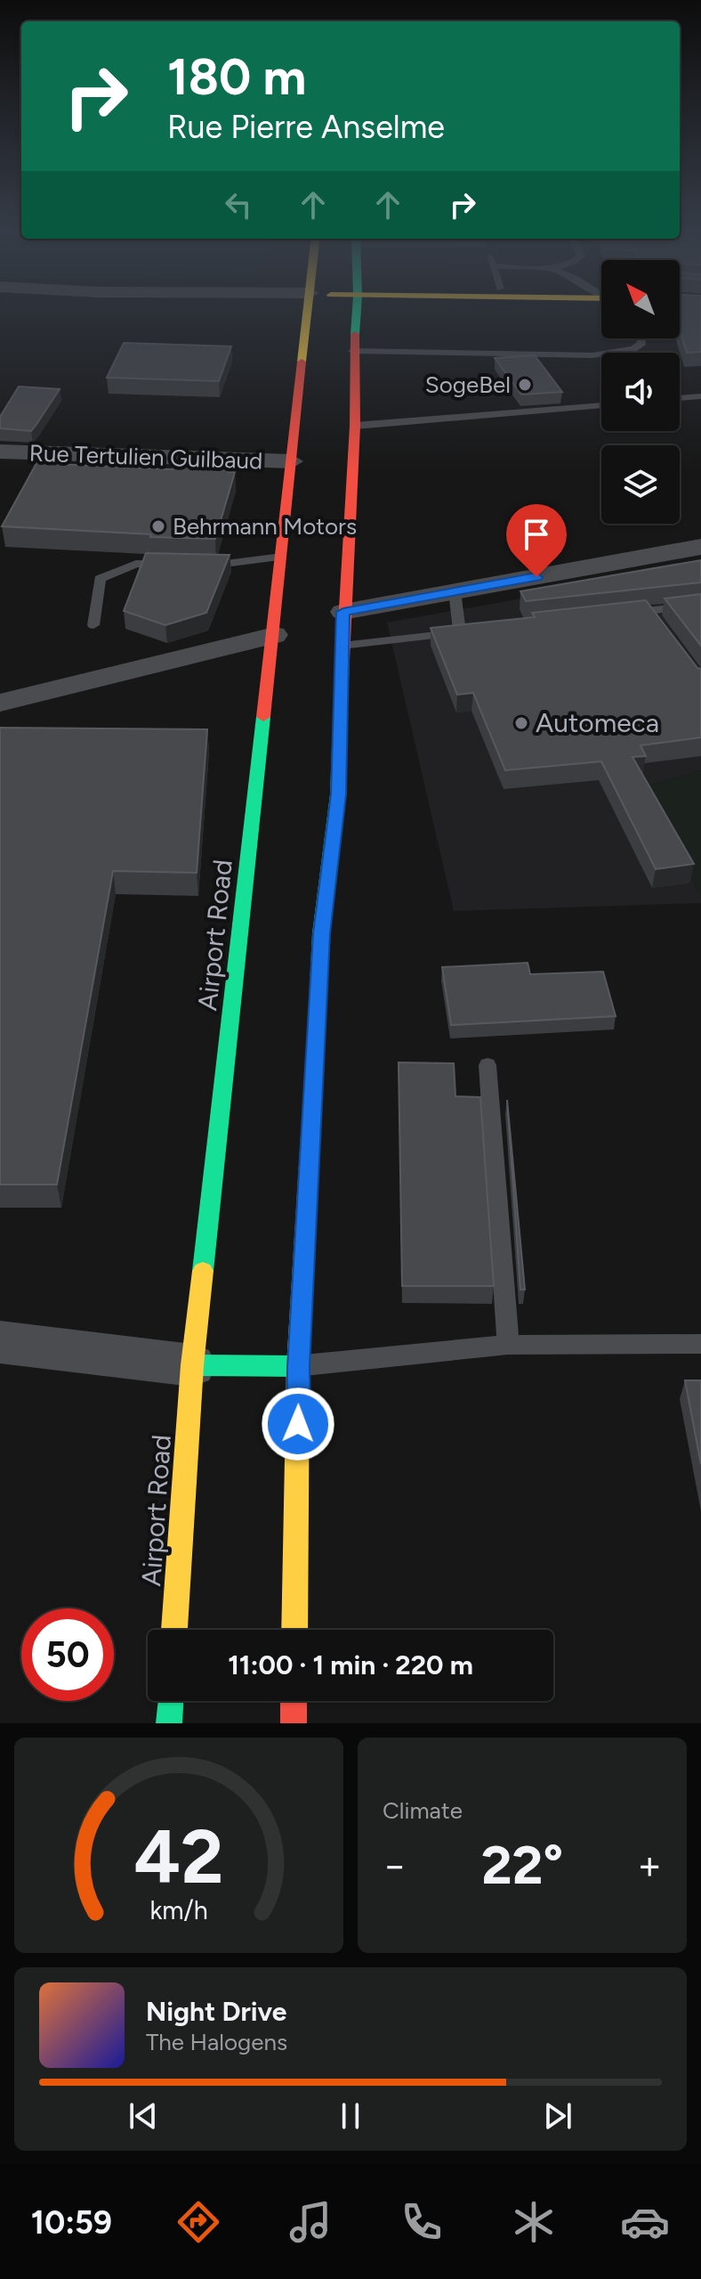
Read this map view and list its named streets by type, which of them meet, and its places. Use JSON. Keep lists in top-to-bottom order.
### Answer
{
  "streets": {
    "main road": ["Airport Road"],
    "street": ["Rue Tertulien Guilbaud"]
  },
  "crossings": [
    ["Rue Tertulien Guilbaud", "Airport Road"]
  ],
  "places": ["SogeBel", "Behrmann Motors", "Automeca"],
  "north": "top left",
  "page": {
    "turn": ["180 m", "Rue Pierre Anselme"],
    "limit": "50",
    "trip": "11:00 · 1 min · 220 m",
    "tile": "Climate",
    "heat": ["−", "22°", "+"],
    "song": ["Night Drive", "The Halogens"],
    "tabs": "10:59",
    "gauge": ["42", "km/h"]
  }
}
